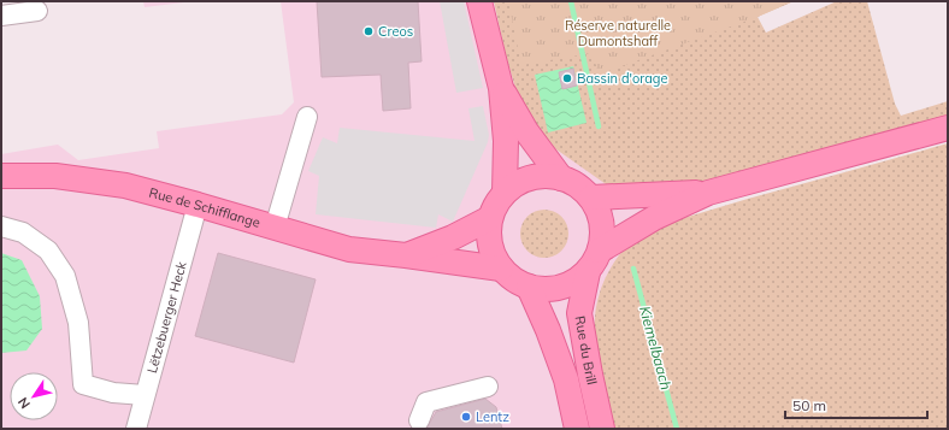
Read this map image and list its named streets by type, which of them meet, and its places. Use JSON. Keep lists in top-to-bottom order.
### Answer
{
  "streets": {
    "main road": ["Rue de Schifflange", "Rue du Brill"],
    "street": ["Lëtzebuerger Heck"]
  },
  "crossings": [
    ["Rue de Schifflange", "Lëtzebuerger Heck"],
    ["Rue de Schifflange", "Rue du Brill"]
  ],
  "water": ["Kiemelbaach"],
  "parks": ["Réserve naturelle Dumontshaff"],
  "places": ["Creos", "Bassin d'orage", "Lentz"],
  "scale_bar": "50 m",
  "north": "bottom left"
}
